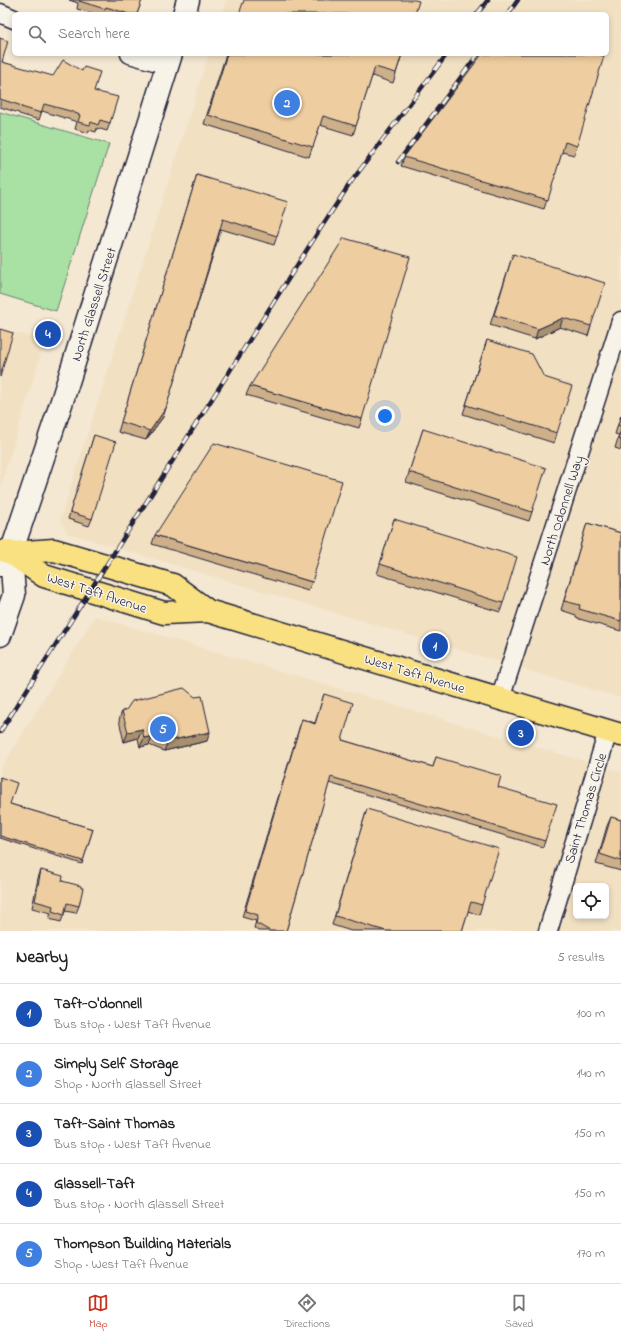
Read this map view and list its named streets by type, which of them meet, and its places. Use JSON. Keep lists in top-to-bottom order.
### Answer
{
  "streets": {
    "main road": ["North Glassell Street", "West Taft Avenue"],
    "street": ["North Odonnell Way", "Saint Thomas Circle"]
  },
  "crossings": [
    ["North Glassell Street", "West Taft Avenue"],
    ["North Odonnell Way", "West Taft Avenue"],
    ["West Taft Avenue", "Saint Thomas Circle"]
  ],
  "page": {
    "search": "Search here",
    "pins": [
      "2",
      "4",
      "1",
      "5",
      "3"
    ],
    "heading": ["Nearby", "5 results"],
    "list": [
      {
        "mark": "1",
        "name": "Taft-O'donnell",
        "note": "Bus stop · West Taft Avenue",
        "value": "100 m"
      },
      {
        "mark": "2",
        "name": "Simply Self Storage",
        "note": "Shop · North Glassell Street",
        "value": "140 m"
      },
      {
        "mark": "3",
        "name": "Taft-Saint Thomas",
        "note": "Bus stop · West Taft Avenue",
        "value": "150 m"
      },
      {
        "mark": "4",
        "name": "Glassell-Taft",
        "note": "Bus stop · North Glassell Street",
        "value": "150 m"
      },
      {
        "mark": "5",
        "name": "Thompson Building Materials",
        "note": "Shop · West Taft Avenue",
        "value": "170 m"
      }
    ],
    "nav": ["Map", "Directions", "Saved"]
  }
}
